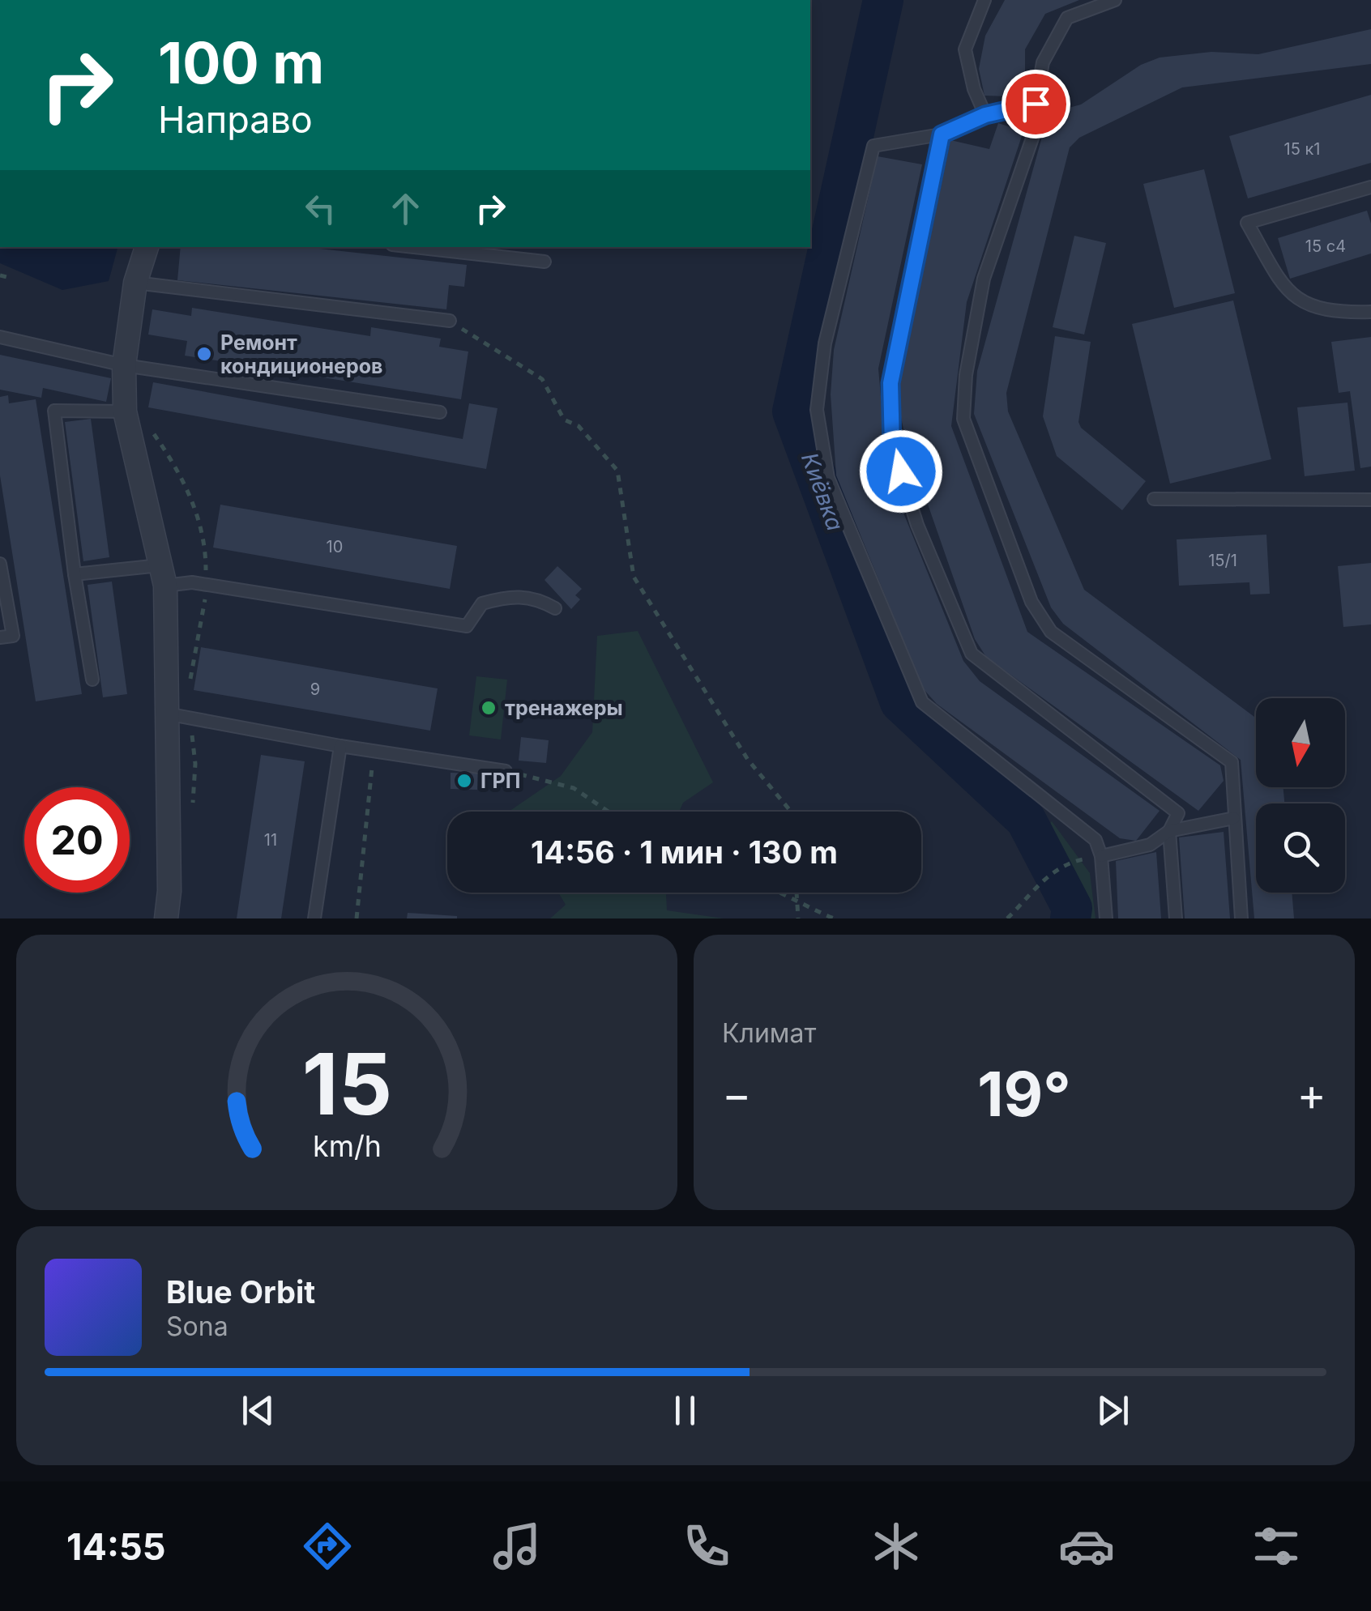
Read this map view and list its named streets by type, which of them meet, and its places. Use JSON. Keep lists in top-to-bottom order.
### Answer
{
  "water": ["Киёвка"],
  "places": ["Ремонт кондиционеров", "тренажеры", "ГРП"],
  "house_numbers": [
    "15 к1",
    "15 с4",
    "10",
    "15/1",
    "9",
    "11"
  ],
  "north": "bottom",
  "page": {
    "turn": ["100 m", "Направо"],
    "limit": "20",
    "trip": "14:56 · 1 мин · 130 m",
    "tile": "Климат",
    "heat": ["−", "19°", "+"],
    "song": ["Blue Orbit", "Sona"],
    "tabs": "14:55",
    "gauge": ["15", "km/h"]
  }
}
